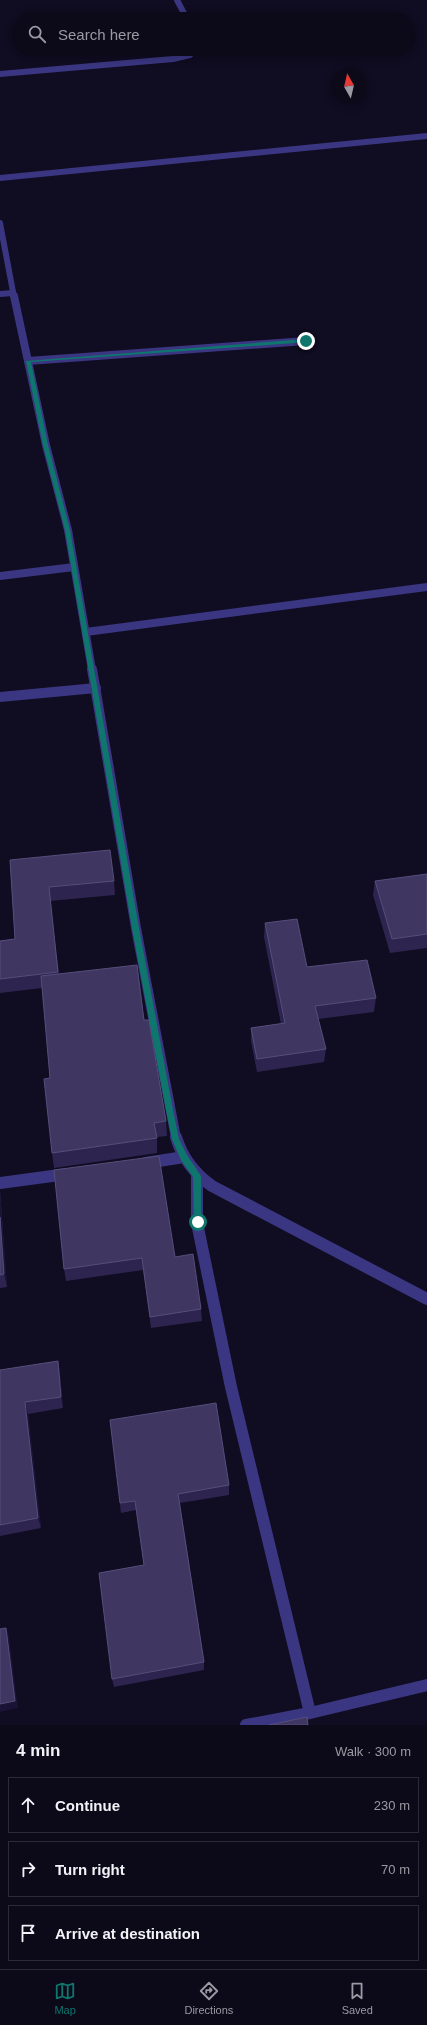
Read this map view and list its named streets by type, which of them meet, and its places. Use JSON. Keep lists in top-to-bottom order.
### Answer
{
  "north": "top",
  "page": {
    "search": "Search here",
    "heading": ["4 min", "Walk · 300 m"],
    "list": [
      ["Continue", "230 m"],
      ["Turn right", "70 m"],
      "Arrive at destination"
    ],
    "nav": ["Map", "Directions", "Saved"]
  }
}
